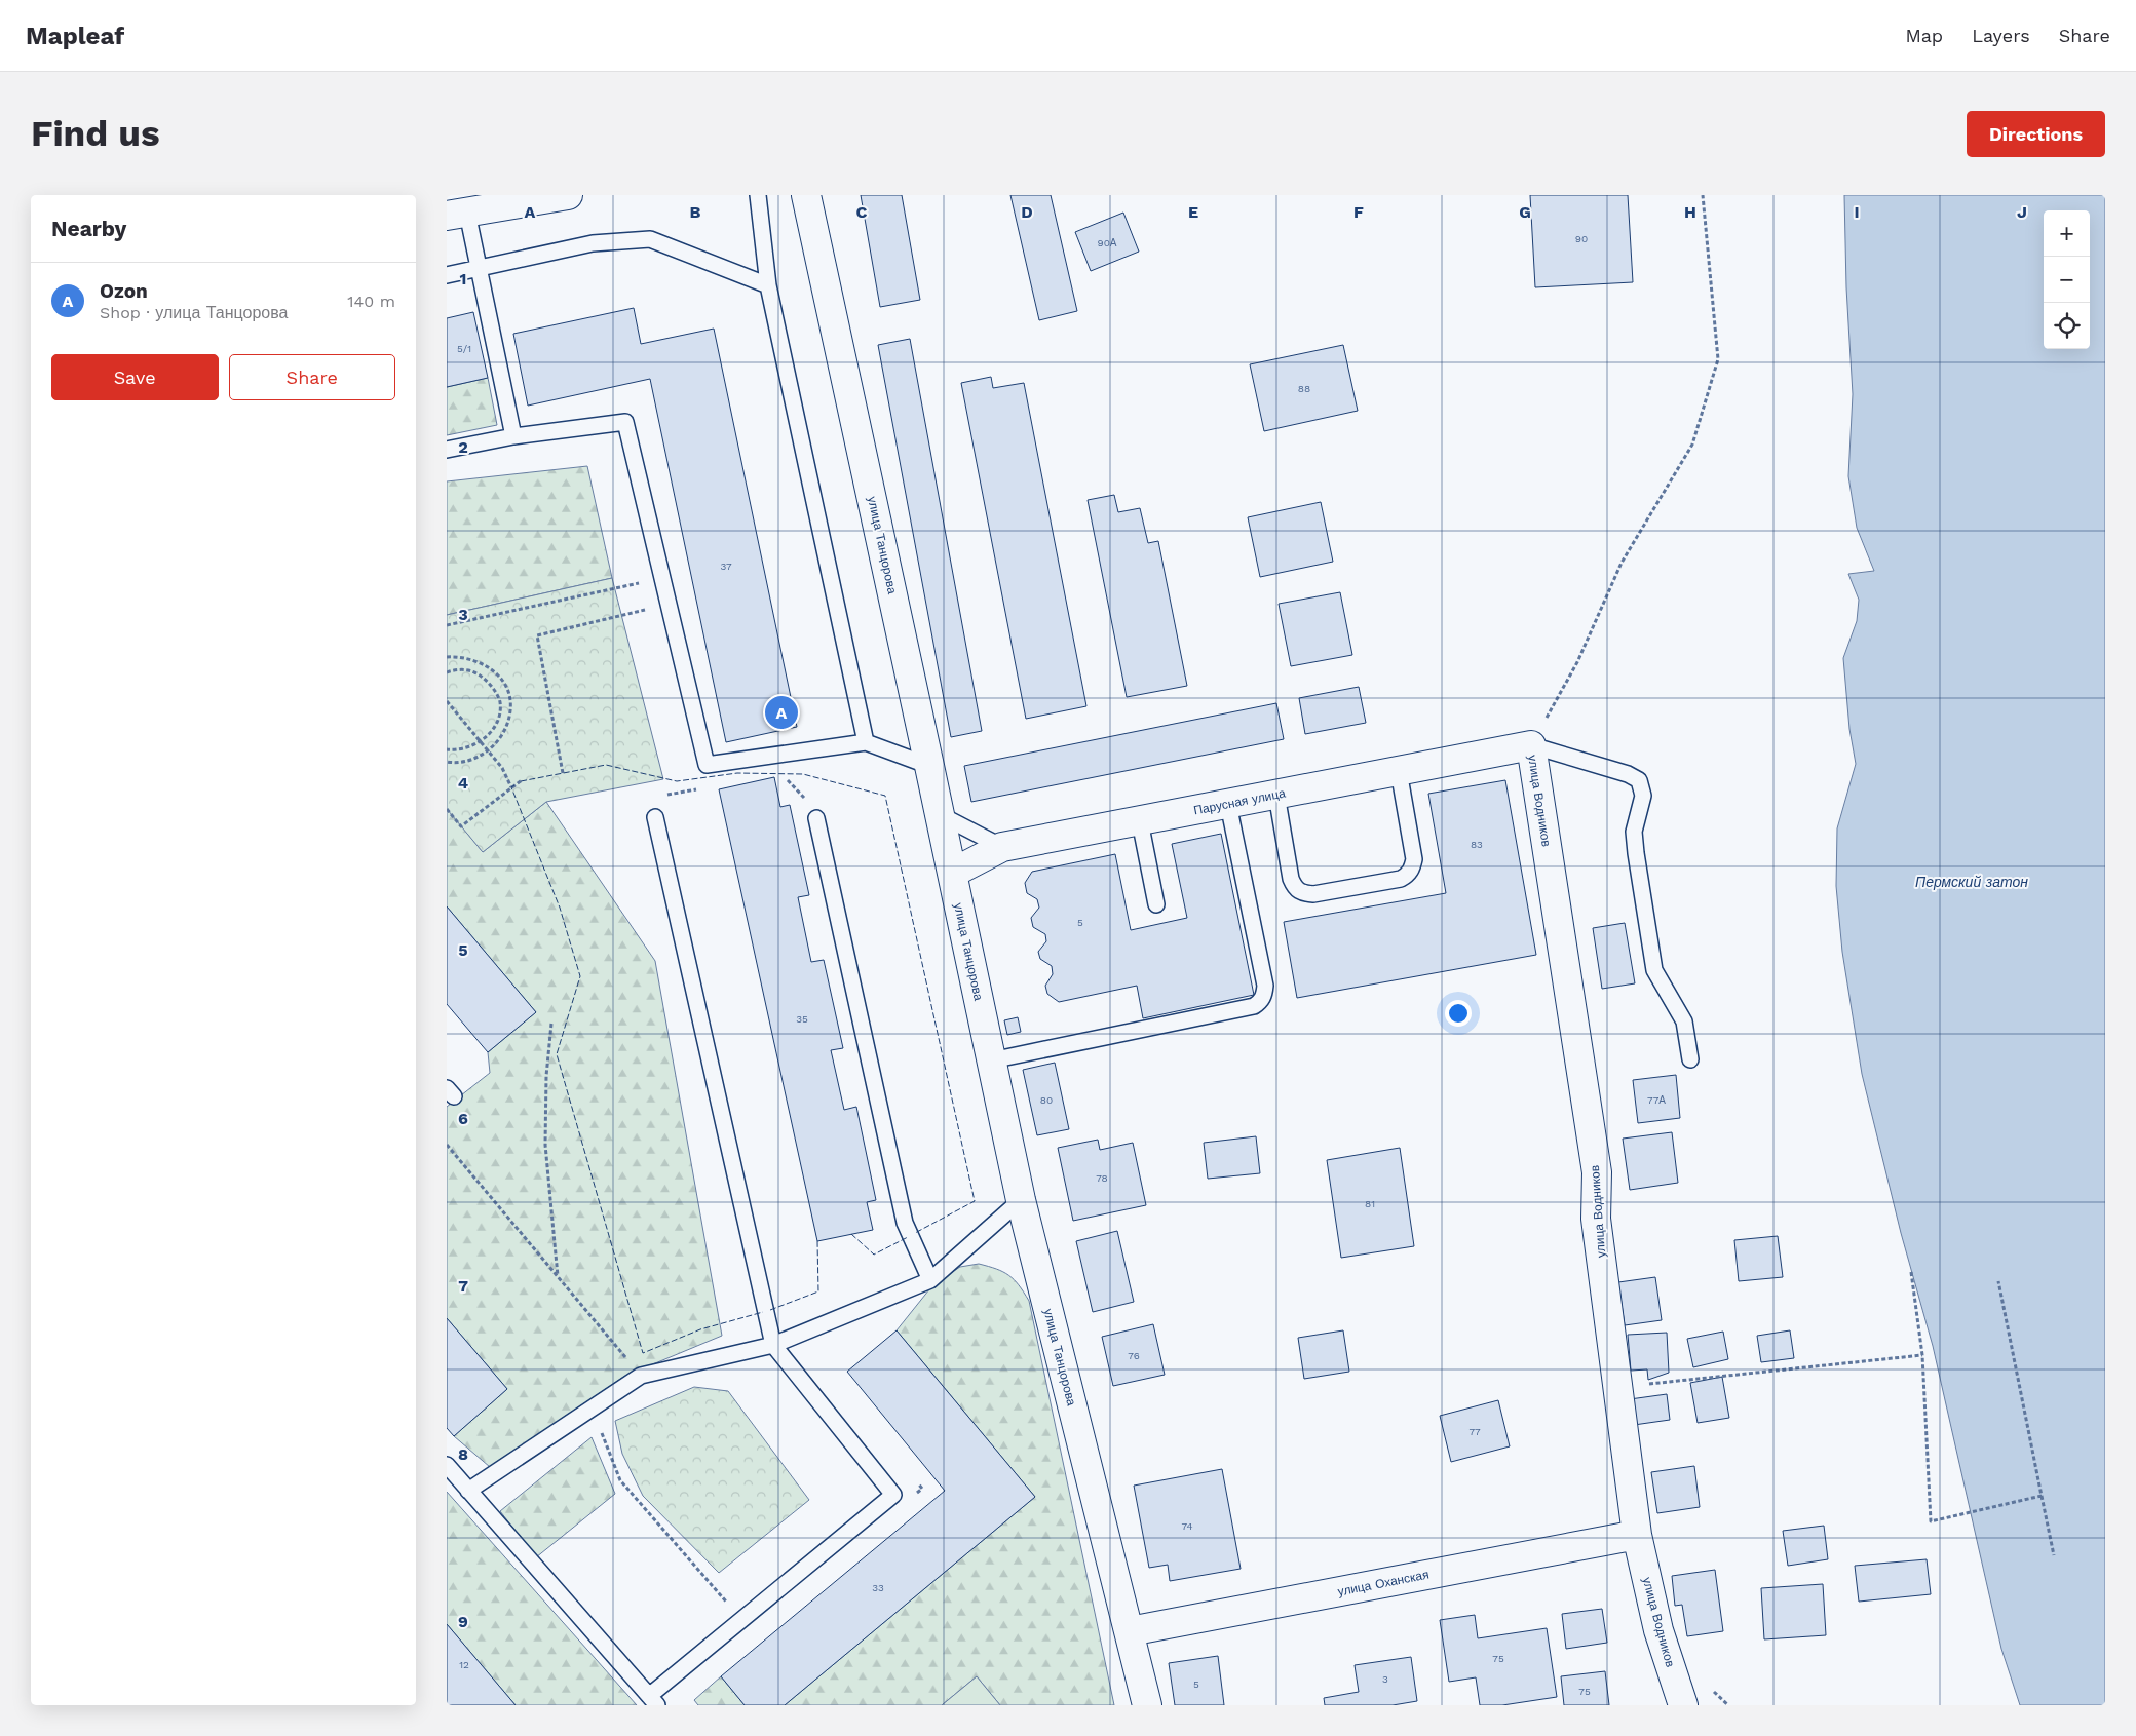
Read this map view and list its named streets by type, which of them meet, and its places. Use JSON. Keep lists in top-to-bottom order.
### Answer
{
  "streets": {
    "street": [
      "улица Танцорова",
      "улица Водников",
      "Парусная улица",
      "улица Оханская"
    ]
  },
  "crossings": [
    ["улица Танцорова", "Парусная улица"],
    ["улица Танцорова", "улица Оханская"],
    ["улица Водников", "Парусная улица"],
    ["улица Водников", "улица Оханская"]
  ],
  "water": ["Пермский затон"],
  "house_numbers": [
    "90",
    "90А",
    "5/1",
    "88",
    "37",
    "83",
    "5",
    "35",
    "80",
    "77А",
    "78",
    "81",
    "76",
    "77",
    "74",
    "33",
    "75",
    "12",
    "3",
    "5",
    "75"
  ],
  "page": {
    "header": "Mapleaf",
    "nav": ["Map", "Layers", "Share"],
    "buttons": [
      "Directions",
      ["Save", "Share"]
    ],
    "title": "Find us",
    "heading": "Nearby",
    "map_buttons": ["+", "−"],
    "list": [
      {
        "mark": "A",
        "name": "Ozon",
        "note": "Shop · улица Танцорова",
        "value": "140 m"
      }
    ],
    "pins": "A"
  },
  "grid": {
    "columns": [
      "A",
      "B",
      "C",
      "D",
      "E",
      "F",
      "G",
      "H",
      "I",
      "J"
    ],
    "rows": [
      "1",
      "2",
      "3",
      "4",
      "5",
      "6",
      "7",
      "8",
      "9"
    ]
  }
}
